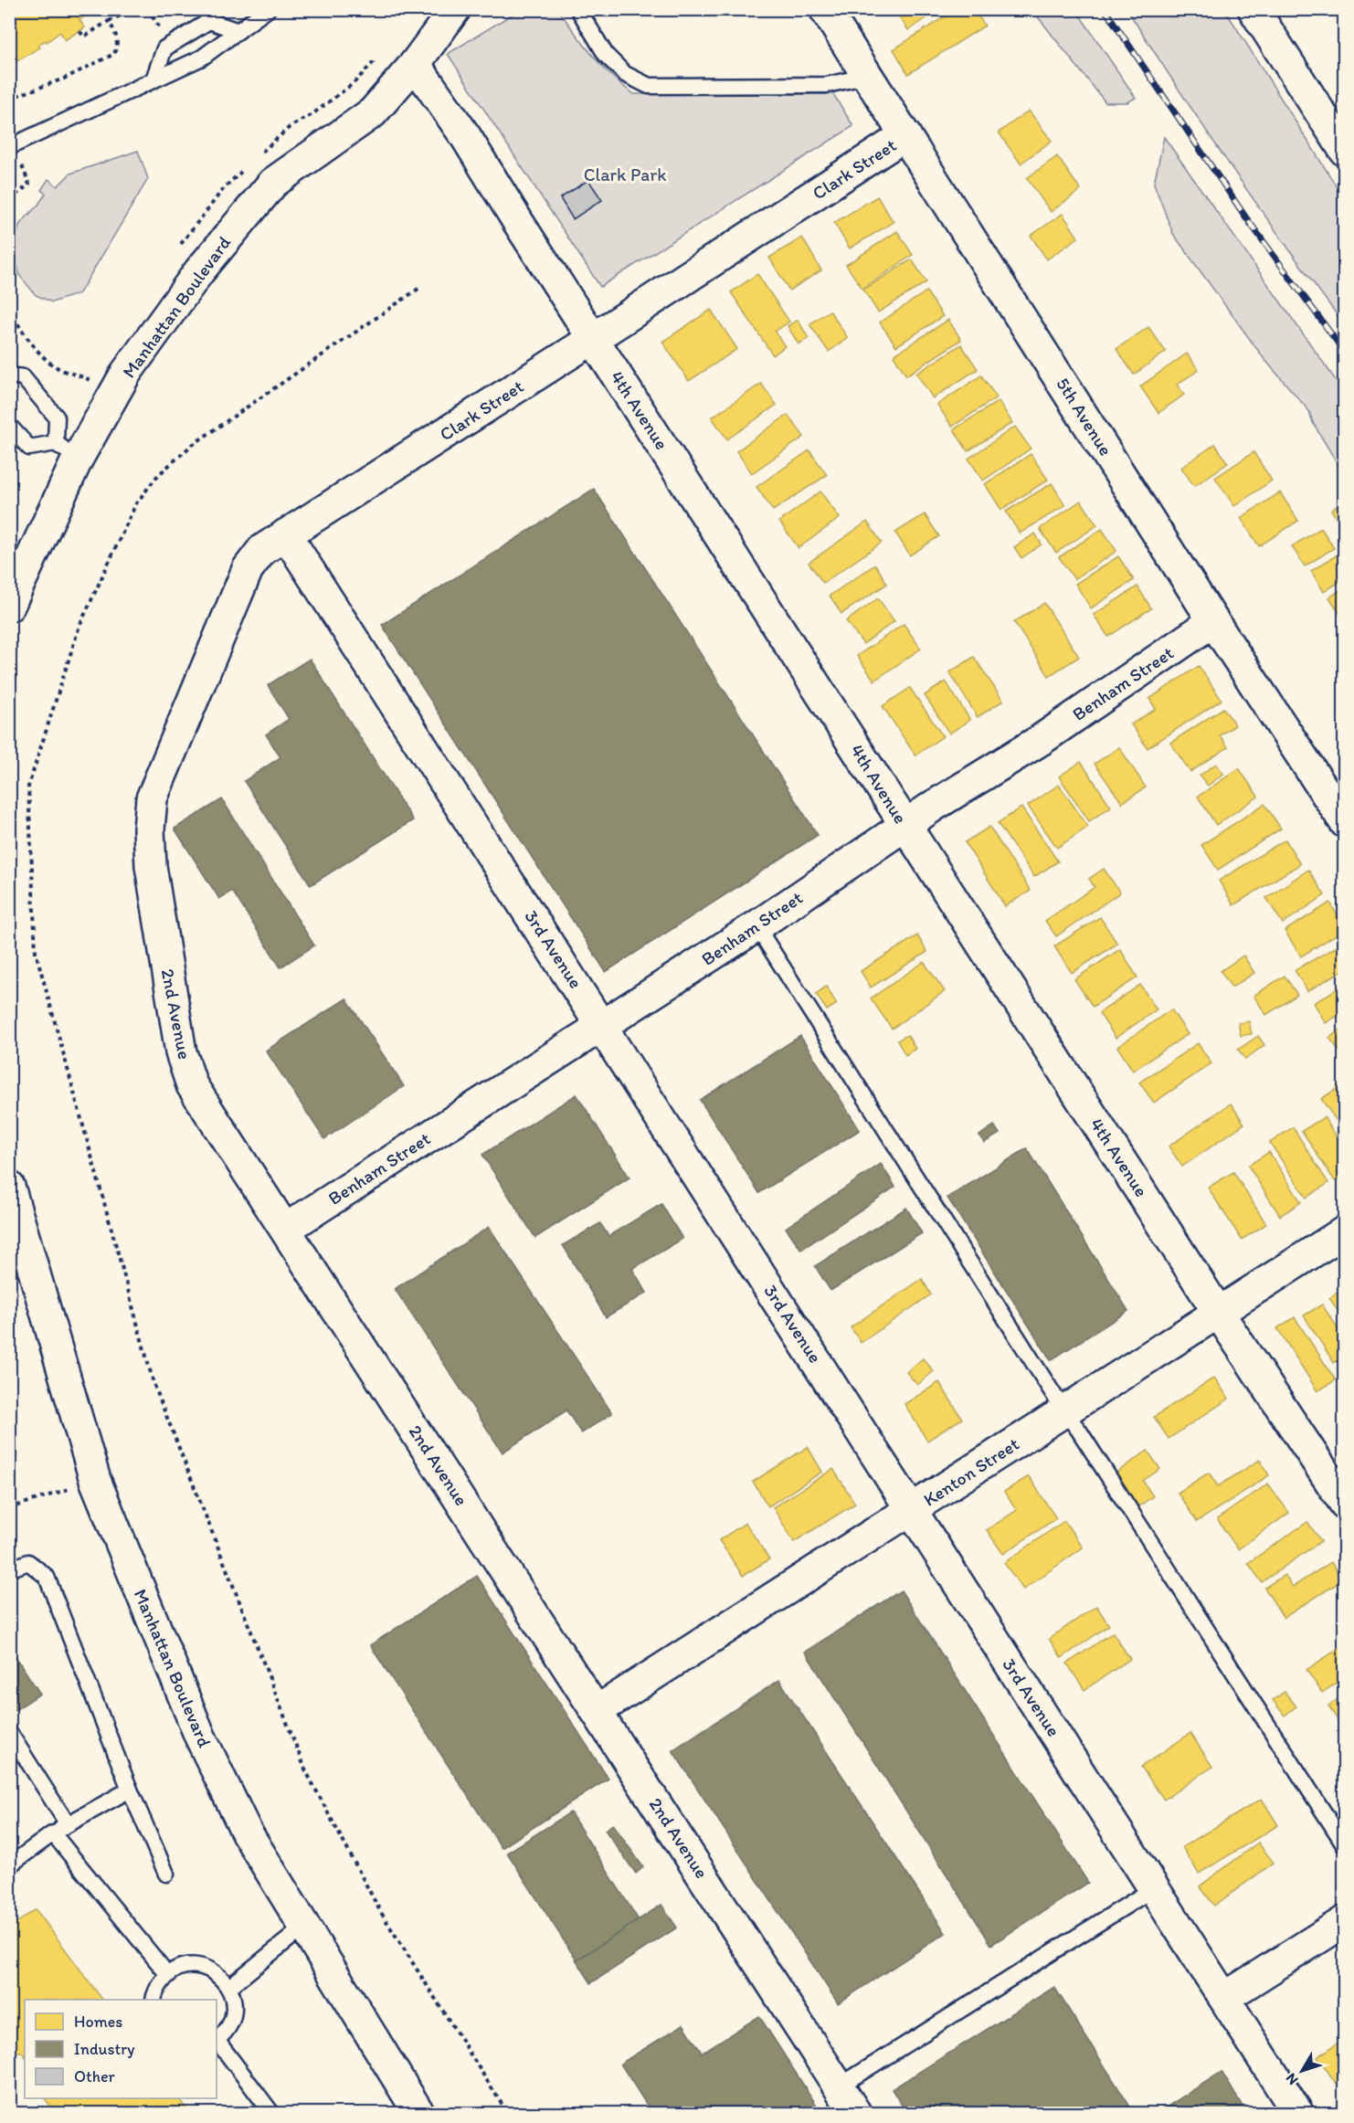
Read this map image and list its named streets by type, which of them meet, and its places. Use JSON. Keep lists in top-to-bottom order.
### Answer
{
  "streets": {
    "street": [
      "Clark Street",
      "Manhattan Boulevard",
      "4th Avenue",
      "5th Avenue",
      "Benham Street",
      "3rd Avenue",
      "2nd Avenue",
      "Kenton Street"
    ]
  },
  "crossings": [
    ["Clark Street", "4th Avenue"],
    ["Clark Street", "5th Avenue"],
    ["Clark Street", "3rd Avenue"],
    ["Clark Street", "2nd Avenue"],
    ["Manhattan Boulevard", "4th Avenue"],
    ["4th Avenue", "Benham Street"],
    ["4th Avenue", "Kenton Street"],
    ["5th Avenue", "Benham Street"],
    ["Benham Street", "3rd Avenue"],
    ["Benham Street", "2nd Avenue"],
    ["3rd Avenue", "Kenton Street"],
    ["2nd Avenue", "Kenton Street"]
  ],
  "parks": ["Clark Park"],
  "legend": ["Homes", "Industry", "Other"],
  "north": "bottom left"
}
